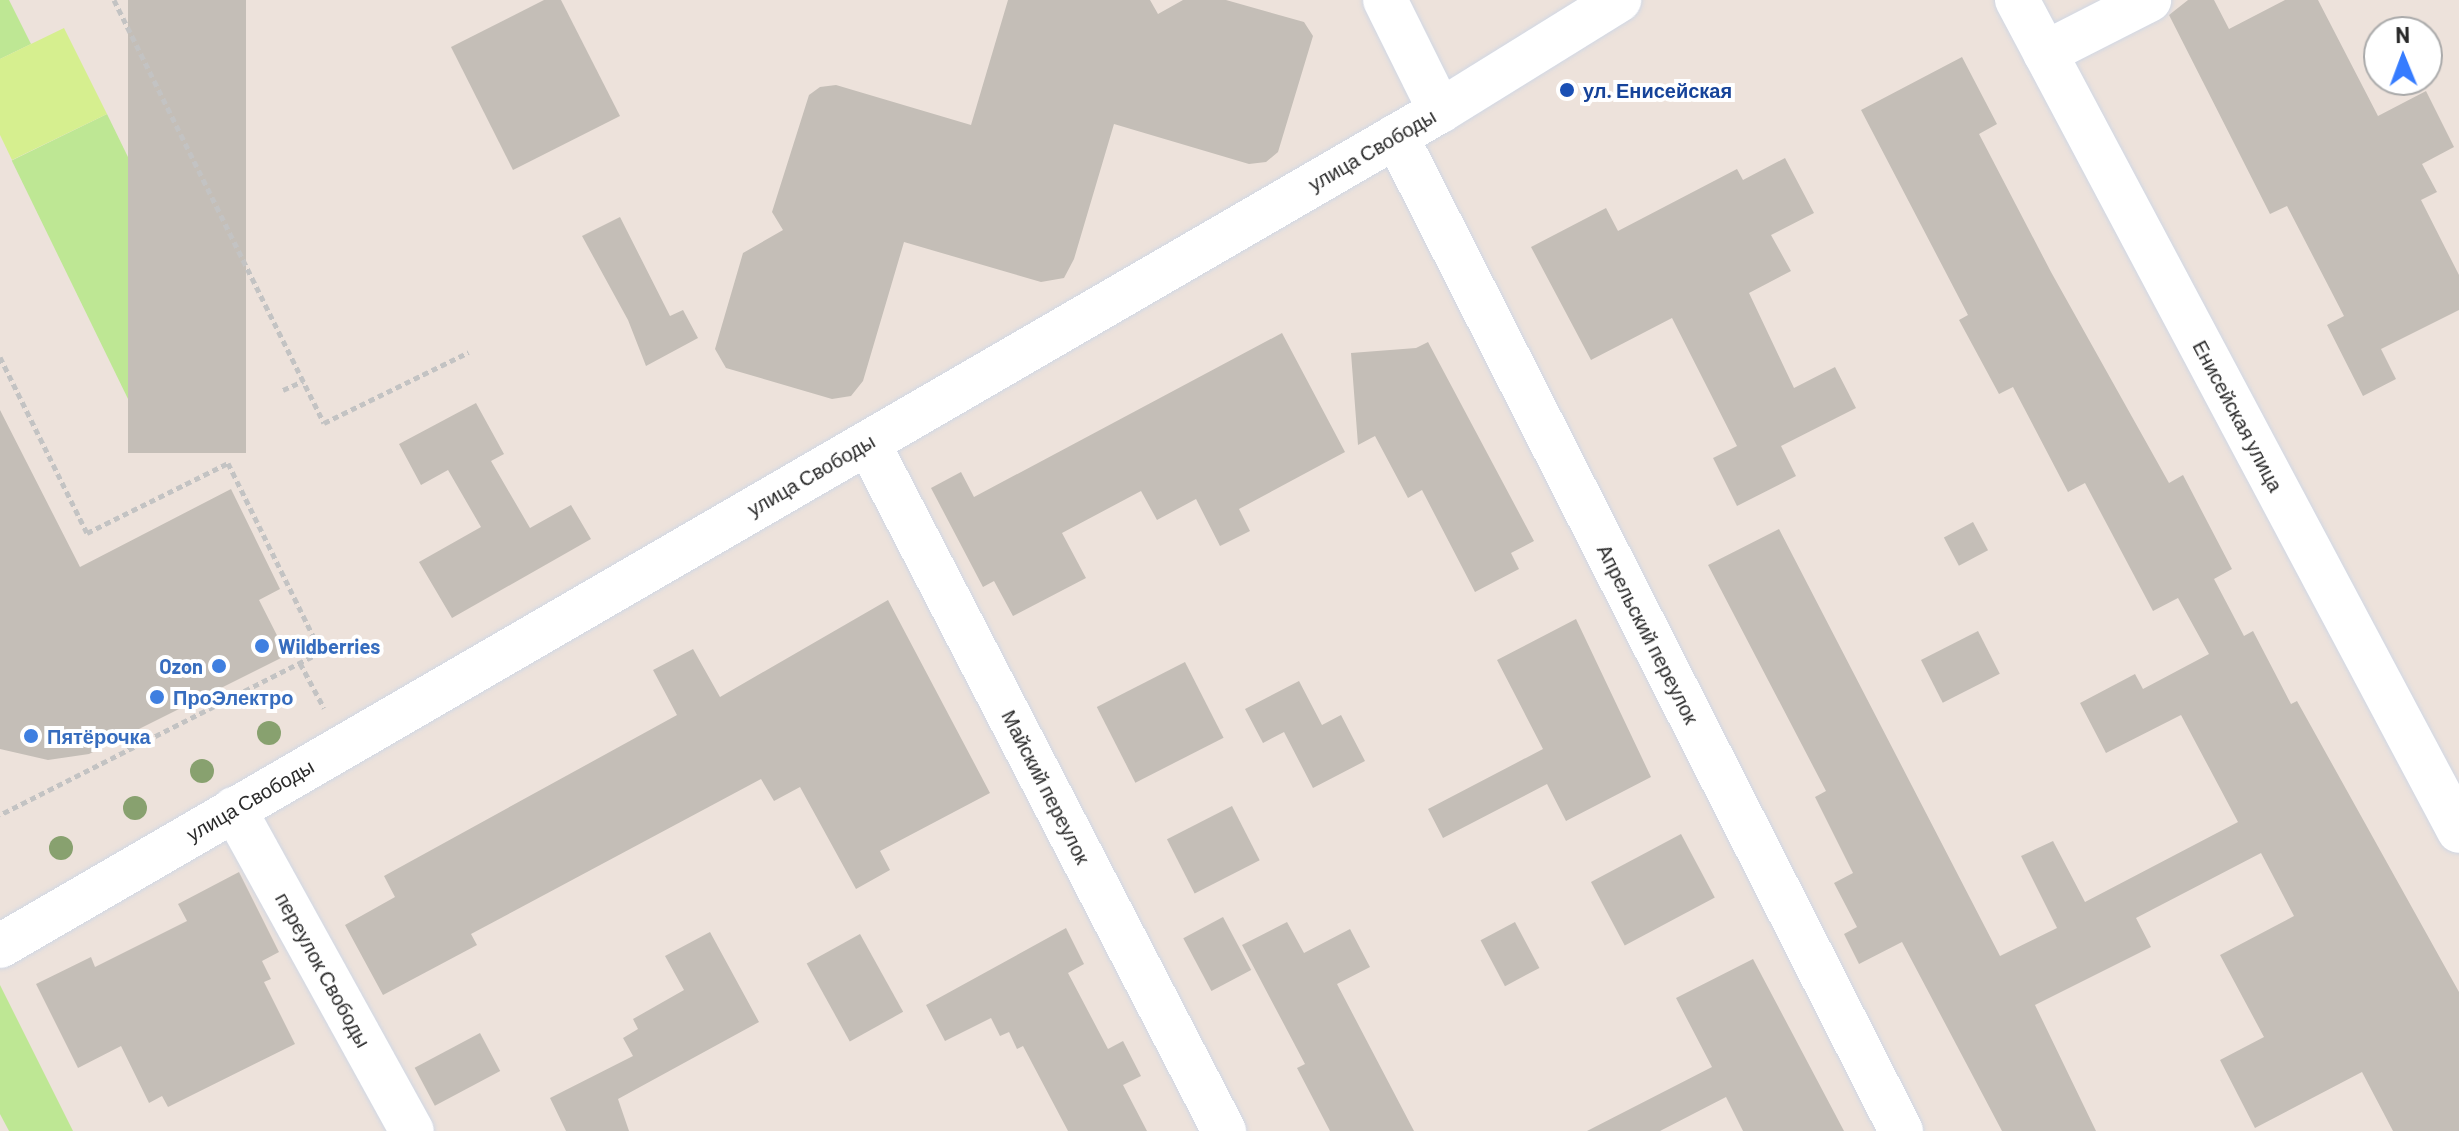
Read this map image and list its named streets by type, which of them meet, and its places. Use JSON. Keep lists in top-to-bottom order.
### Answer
{
  "streets": {
    "street": [
      "улица Свободы",
      "Енисейская улица",
      "Апрельский переулок",
      "Майский переулок",
      "переулок Свободы"
    ]
  },
  "crossings": [
    ["улица Свободы", "Апрельский переулок"],
    ["улица Свободы", "Майский переулок"],
    ["улица Свободы", "переулок Свободы"]
  ],
  "places": [
    "ул. Енисейская",
    "Wildberries",
    "Ozon",
    "ПроЭлектро",
    "Пятёрочка"
  ],
  "north": "top"
}
